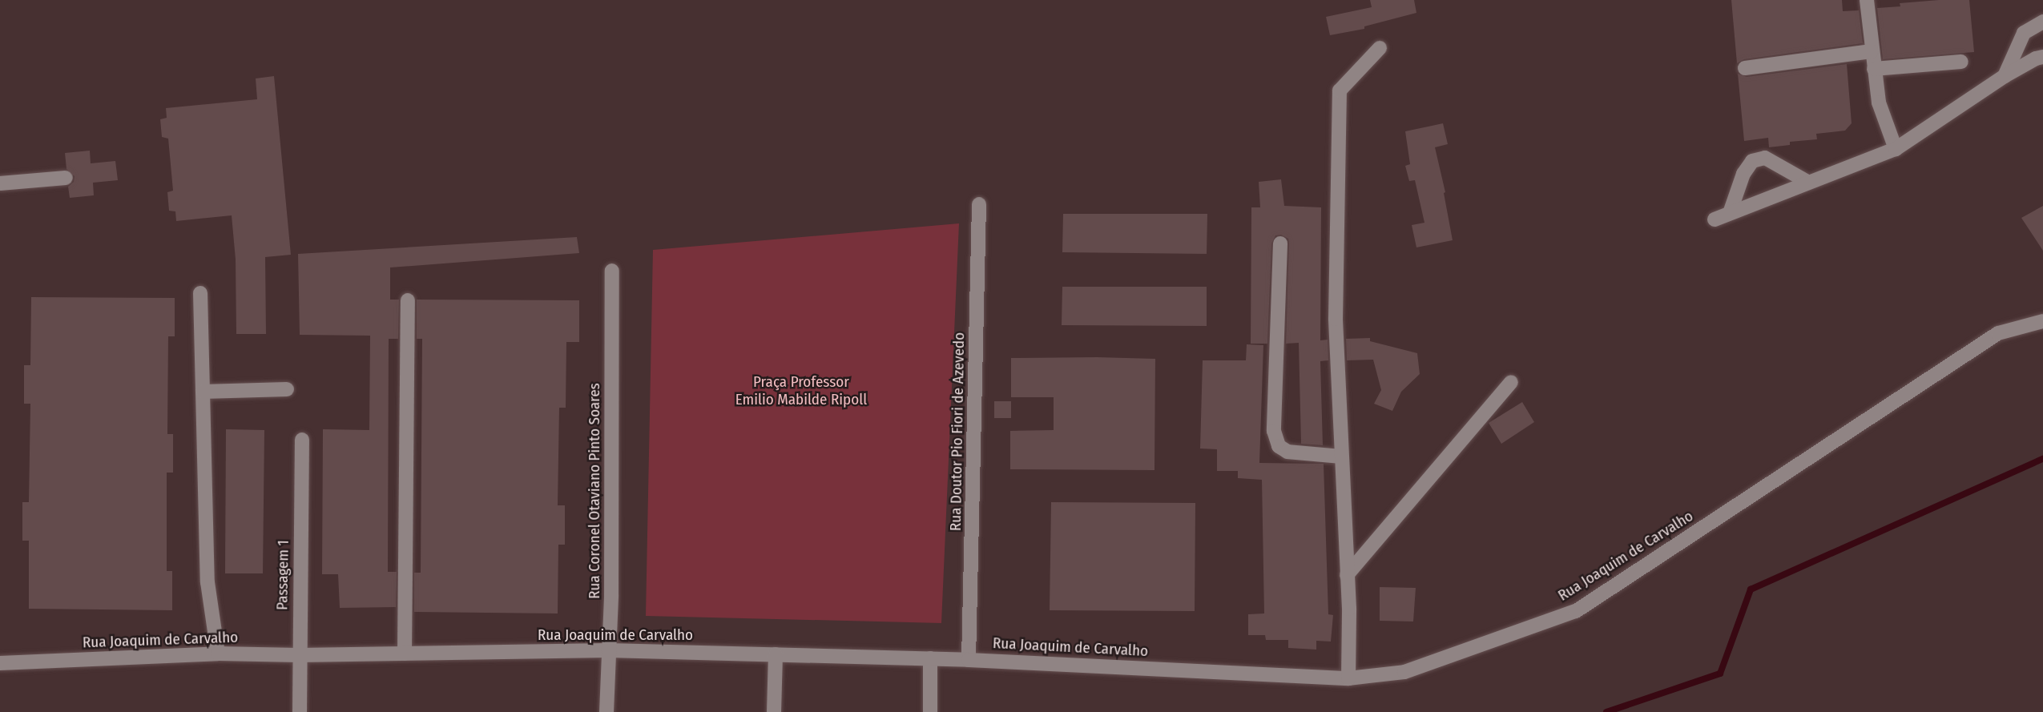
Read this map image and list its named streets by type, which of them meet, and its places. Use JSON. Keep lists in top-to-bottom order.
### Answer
{
  "streets": {
    "street": [
      "Rua Doutor Pio Fiori de Azevedo",
      "Rua Coronel Otaviano Pinto Soares",
      "Rua Joaquim de Carvalho",
      "Passagem 1"
    ]
  },
  "crossings": [
    ["Rua Doutor Pio Fiori de Azevedo", "Rua Joaquim de Carvalho"],
    ["Rua Coronel Otaviano Pinto Soares", "Rua Joaquim de Carvalho"],
    ["Rua Joaquim de Carvalho", "Passagem 1"]
  ],
  "parks": ["Praça Professor Emilio Mabilde Ripoll"]
}
